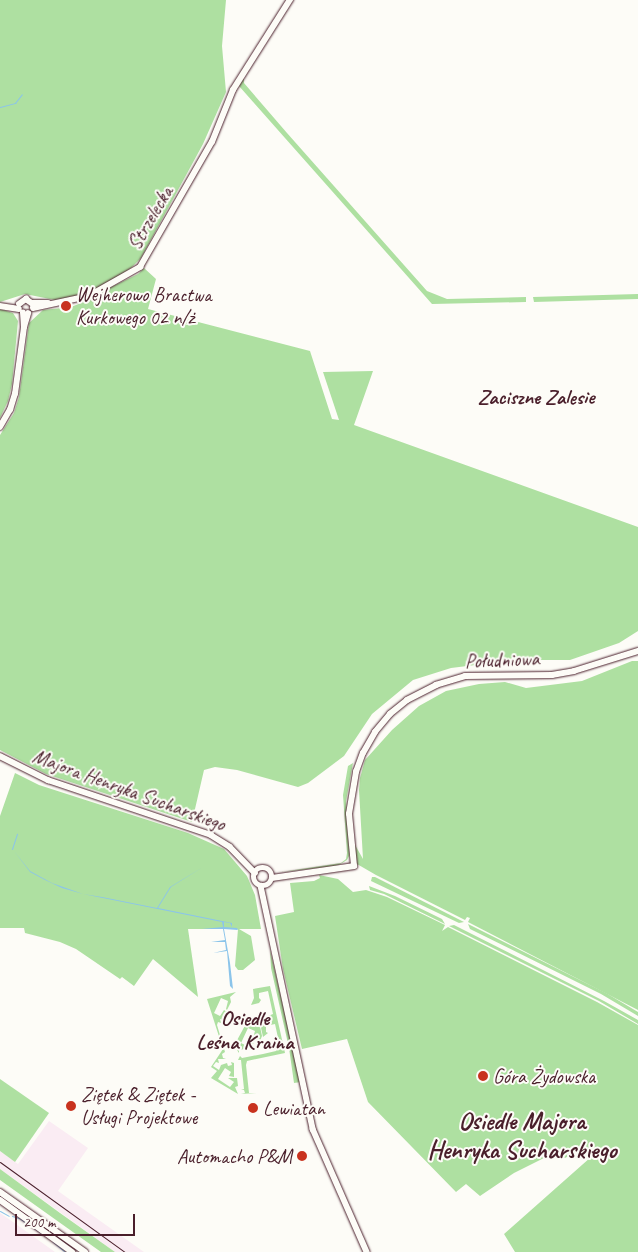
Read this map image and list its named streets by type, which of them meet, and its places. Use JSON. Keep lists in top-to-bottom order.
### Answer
{
  "streets": {
    "street": ["Strzelecka", "Południowa", "Majora Henryka Sucharskiego"]
  },
  "districts": ["Zaciszne Zalesie", "Osiedle Leśna Kraina", "Osiedle Majora Henryka Sucharskiego"],
  "places": [
    "Wejherowo Bractwa Kurkowego 02 n/ż",
    "Góra Żydowska",
    "Ziętek & Ziętek - Usługi Projektowe",
    "Lewiatan",
    "Automacho P&M"
  ],
  "scale_bar": "200 m"
}
